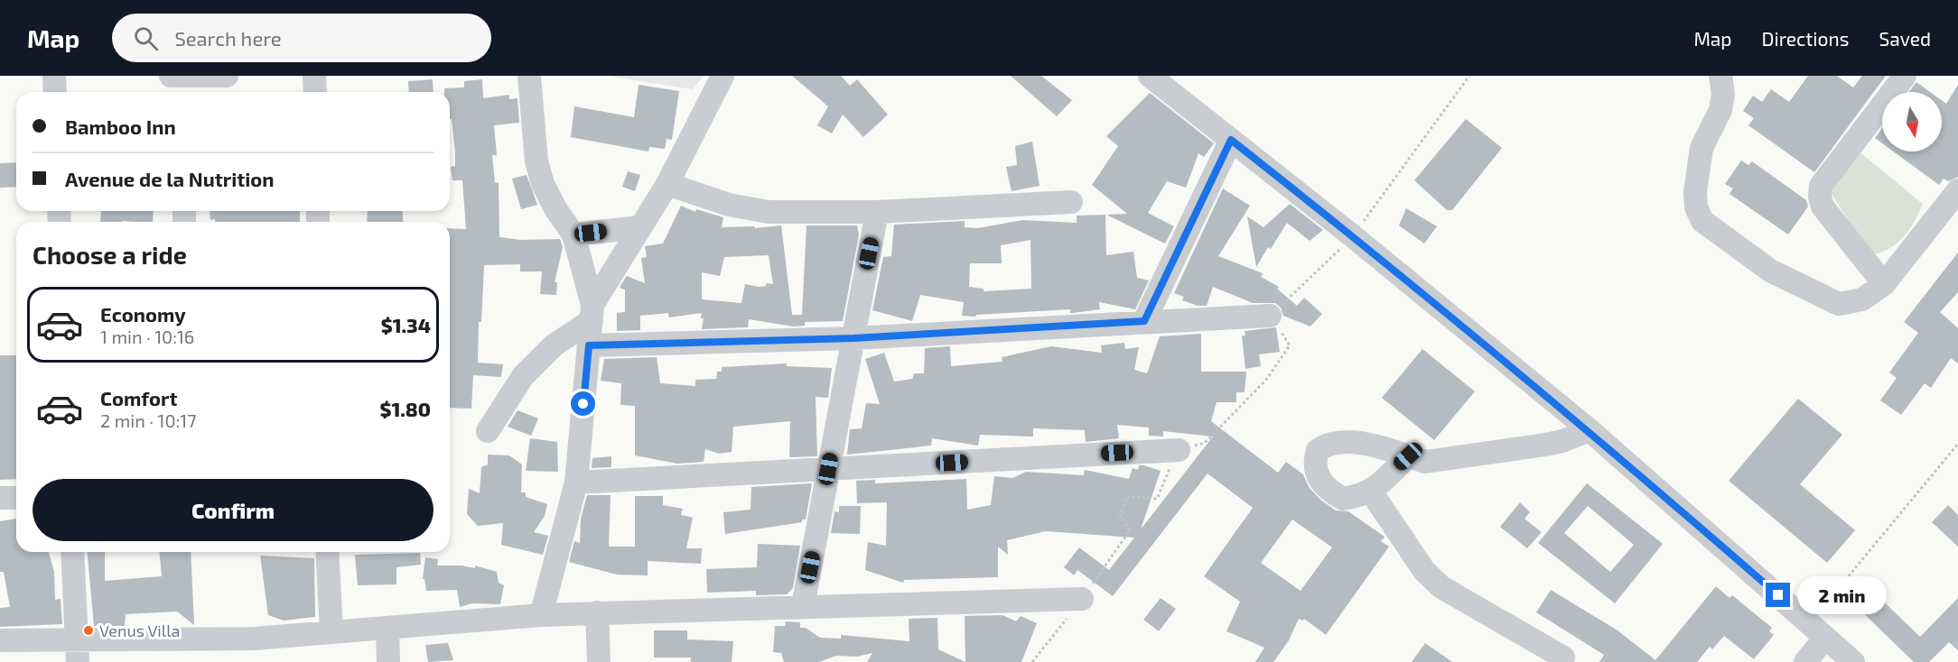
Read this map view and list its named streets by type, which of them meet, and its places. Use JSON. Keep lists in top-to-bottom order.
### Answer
{
  "places": ["Venus Villa"],
  "north": "bottom",
  "page": {
    "header": "Map",
    "search": "Search here",
    "nav": ["Map", "Directions", "Saved"],
    "banner": ["Bamboo Inn", "Avenue de la Nutrition"],
    "heading": "Choose a ride",
    "list": [
      {
        "name": "Economy",
        "note": "1 min · 10:16",
        "value": "$1.34"
      },
      {
        "name": "Comfort",
        "note": "2 min · 10:17",
        "value": "$1.80"
      }
    ],
    "buttons": "Confirm",
    "bubble": "2 min"
  }
}
